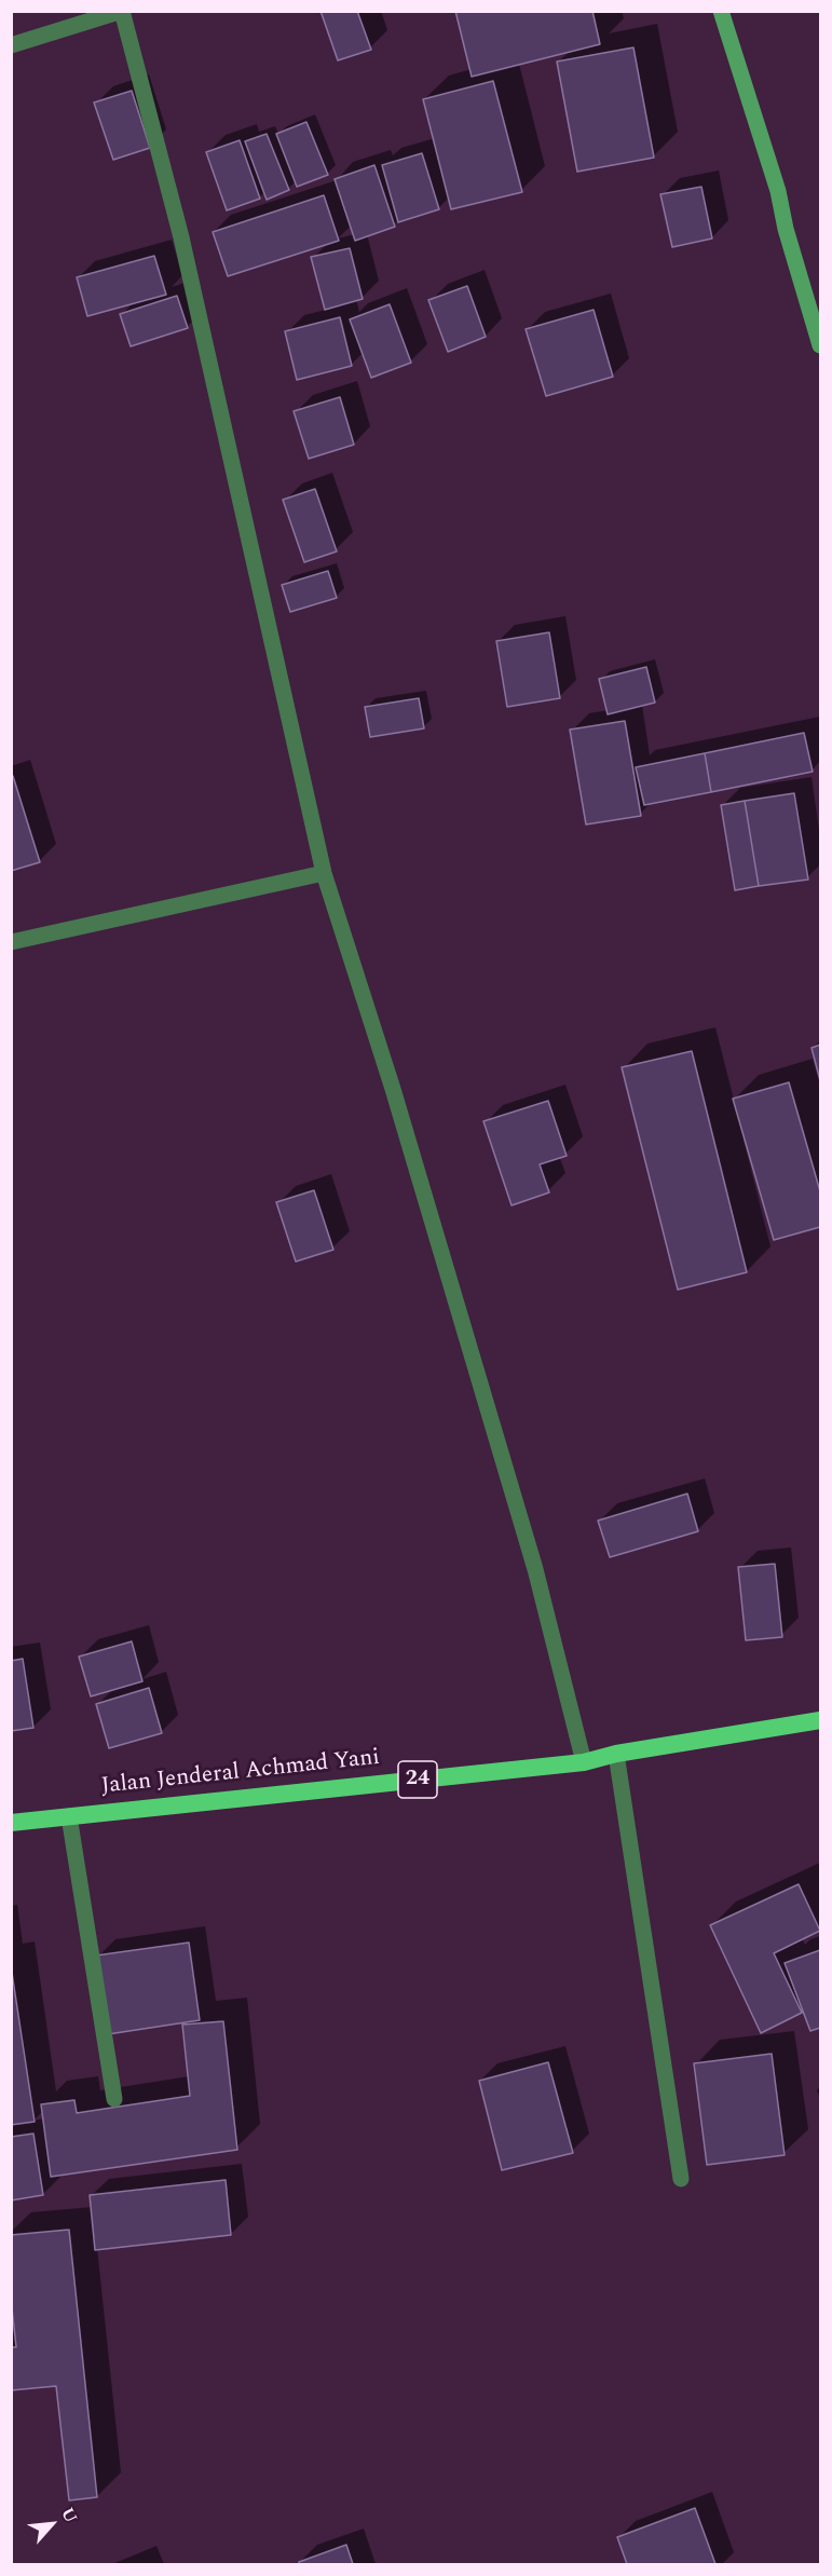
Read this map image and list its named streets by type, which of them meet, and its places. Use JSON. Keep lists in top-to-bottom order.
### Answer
{
  "streets": {
    "highway": ["Jalan Jenderal Achmad Yani", "24"]
  },
  "north": "top right"
}
